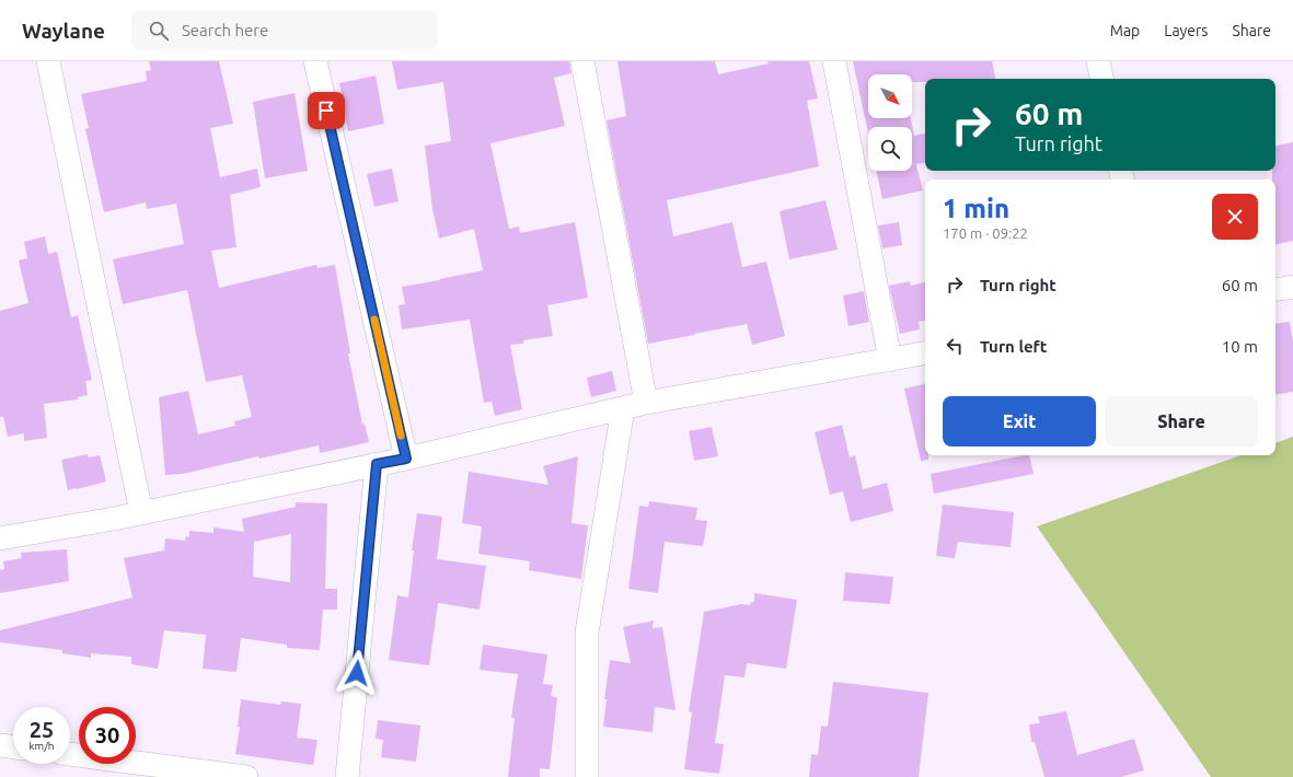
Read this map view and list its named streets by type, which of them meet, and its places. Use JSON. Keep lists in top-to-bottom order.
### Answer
{
  "north": "bottom right",
  "page": {
    "header": "Waylane",
    "search": "Search here",
    "nav": ["Map", "Layers", "Share"],
    "turn": ["60 m", "Turn right"],
    "heading": ["1 min", "170 m · 09:22"],
    "list": [
      {
        "name": "Turn right",
        "value": "60 m"
      },
      {
        "name": "Turn left",
        "value": "10 m"
      }
    ],
    "buttons": ["Exit", "Share"],
    "speed": "25 km/h",
    "limit": "30"
  }
}
